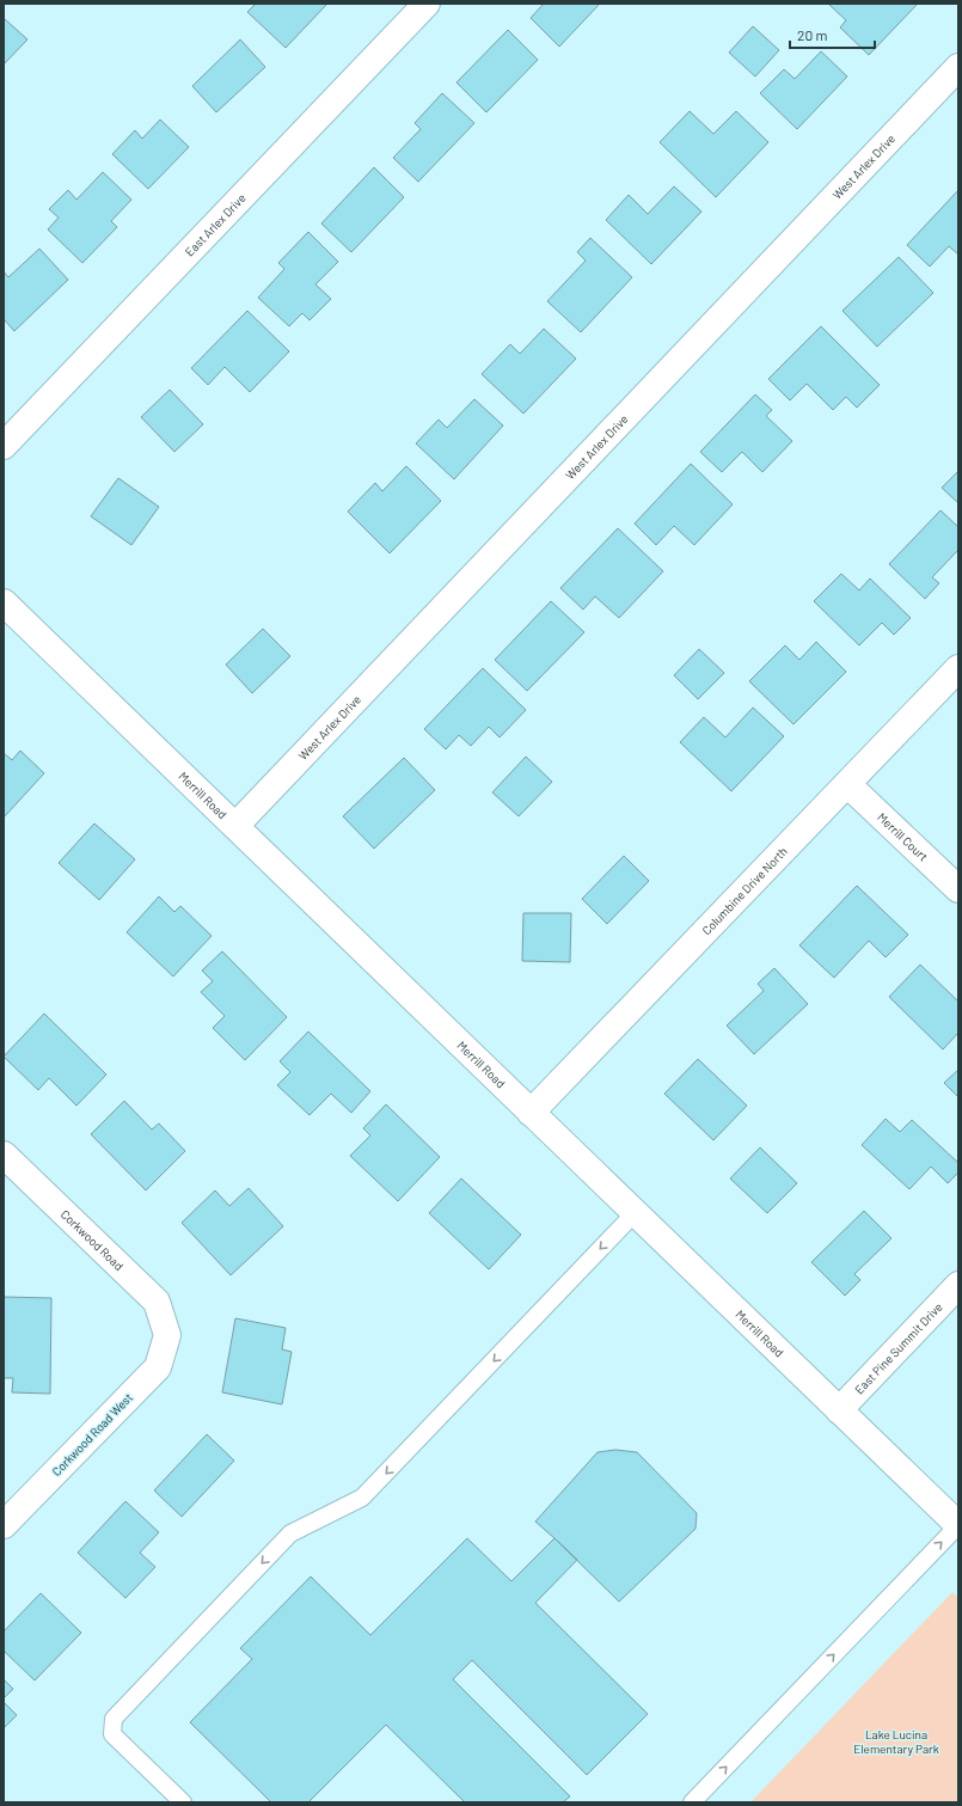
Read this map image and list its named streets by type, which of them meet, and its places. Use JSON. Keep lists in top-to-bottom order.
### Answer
{
  "streets": {
    "street": [
      "West Arlex Drive",
      "East Arlex Drive",
      "Merrill Road",
      "Merrill Court",
      "Columbine Drive North",
      "Corkwood Road",
      "East Pine Summit Drive",
      "Corkwood Road West"
    ]
  },
  "crossings": [
    ["West Arlex Drive", "Merrill Road"],
    ["Merrill Road", "Columbine Drive North"],
    ["Merrill Road", "East Pine Summit Drive"],
    ["Merrill Court", "Columbine Drive North"],
    ["Corkwood Road", "Corkwood Road West"]
  ],
  "parks": ["Lake Lucina Elementary Park"],
  "scale_bar": "20 m"
}
